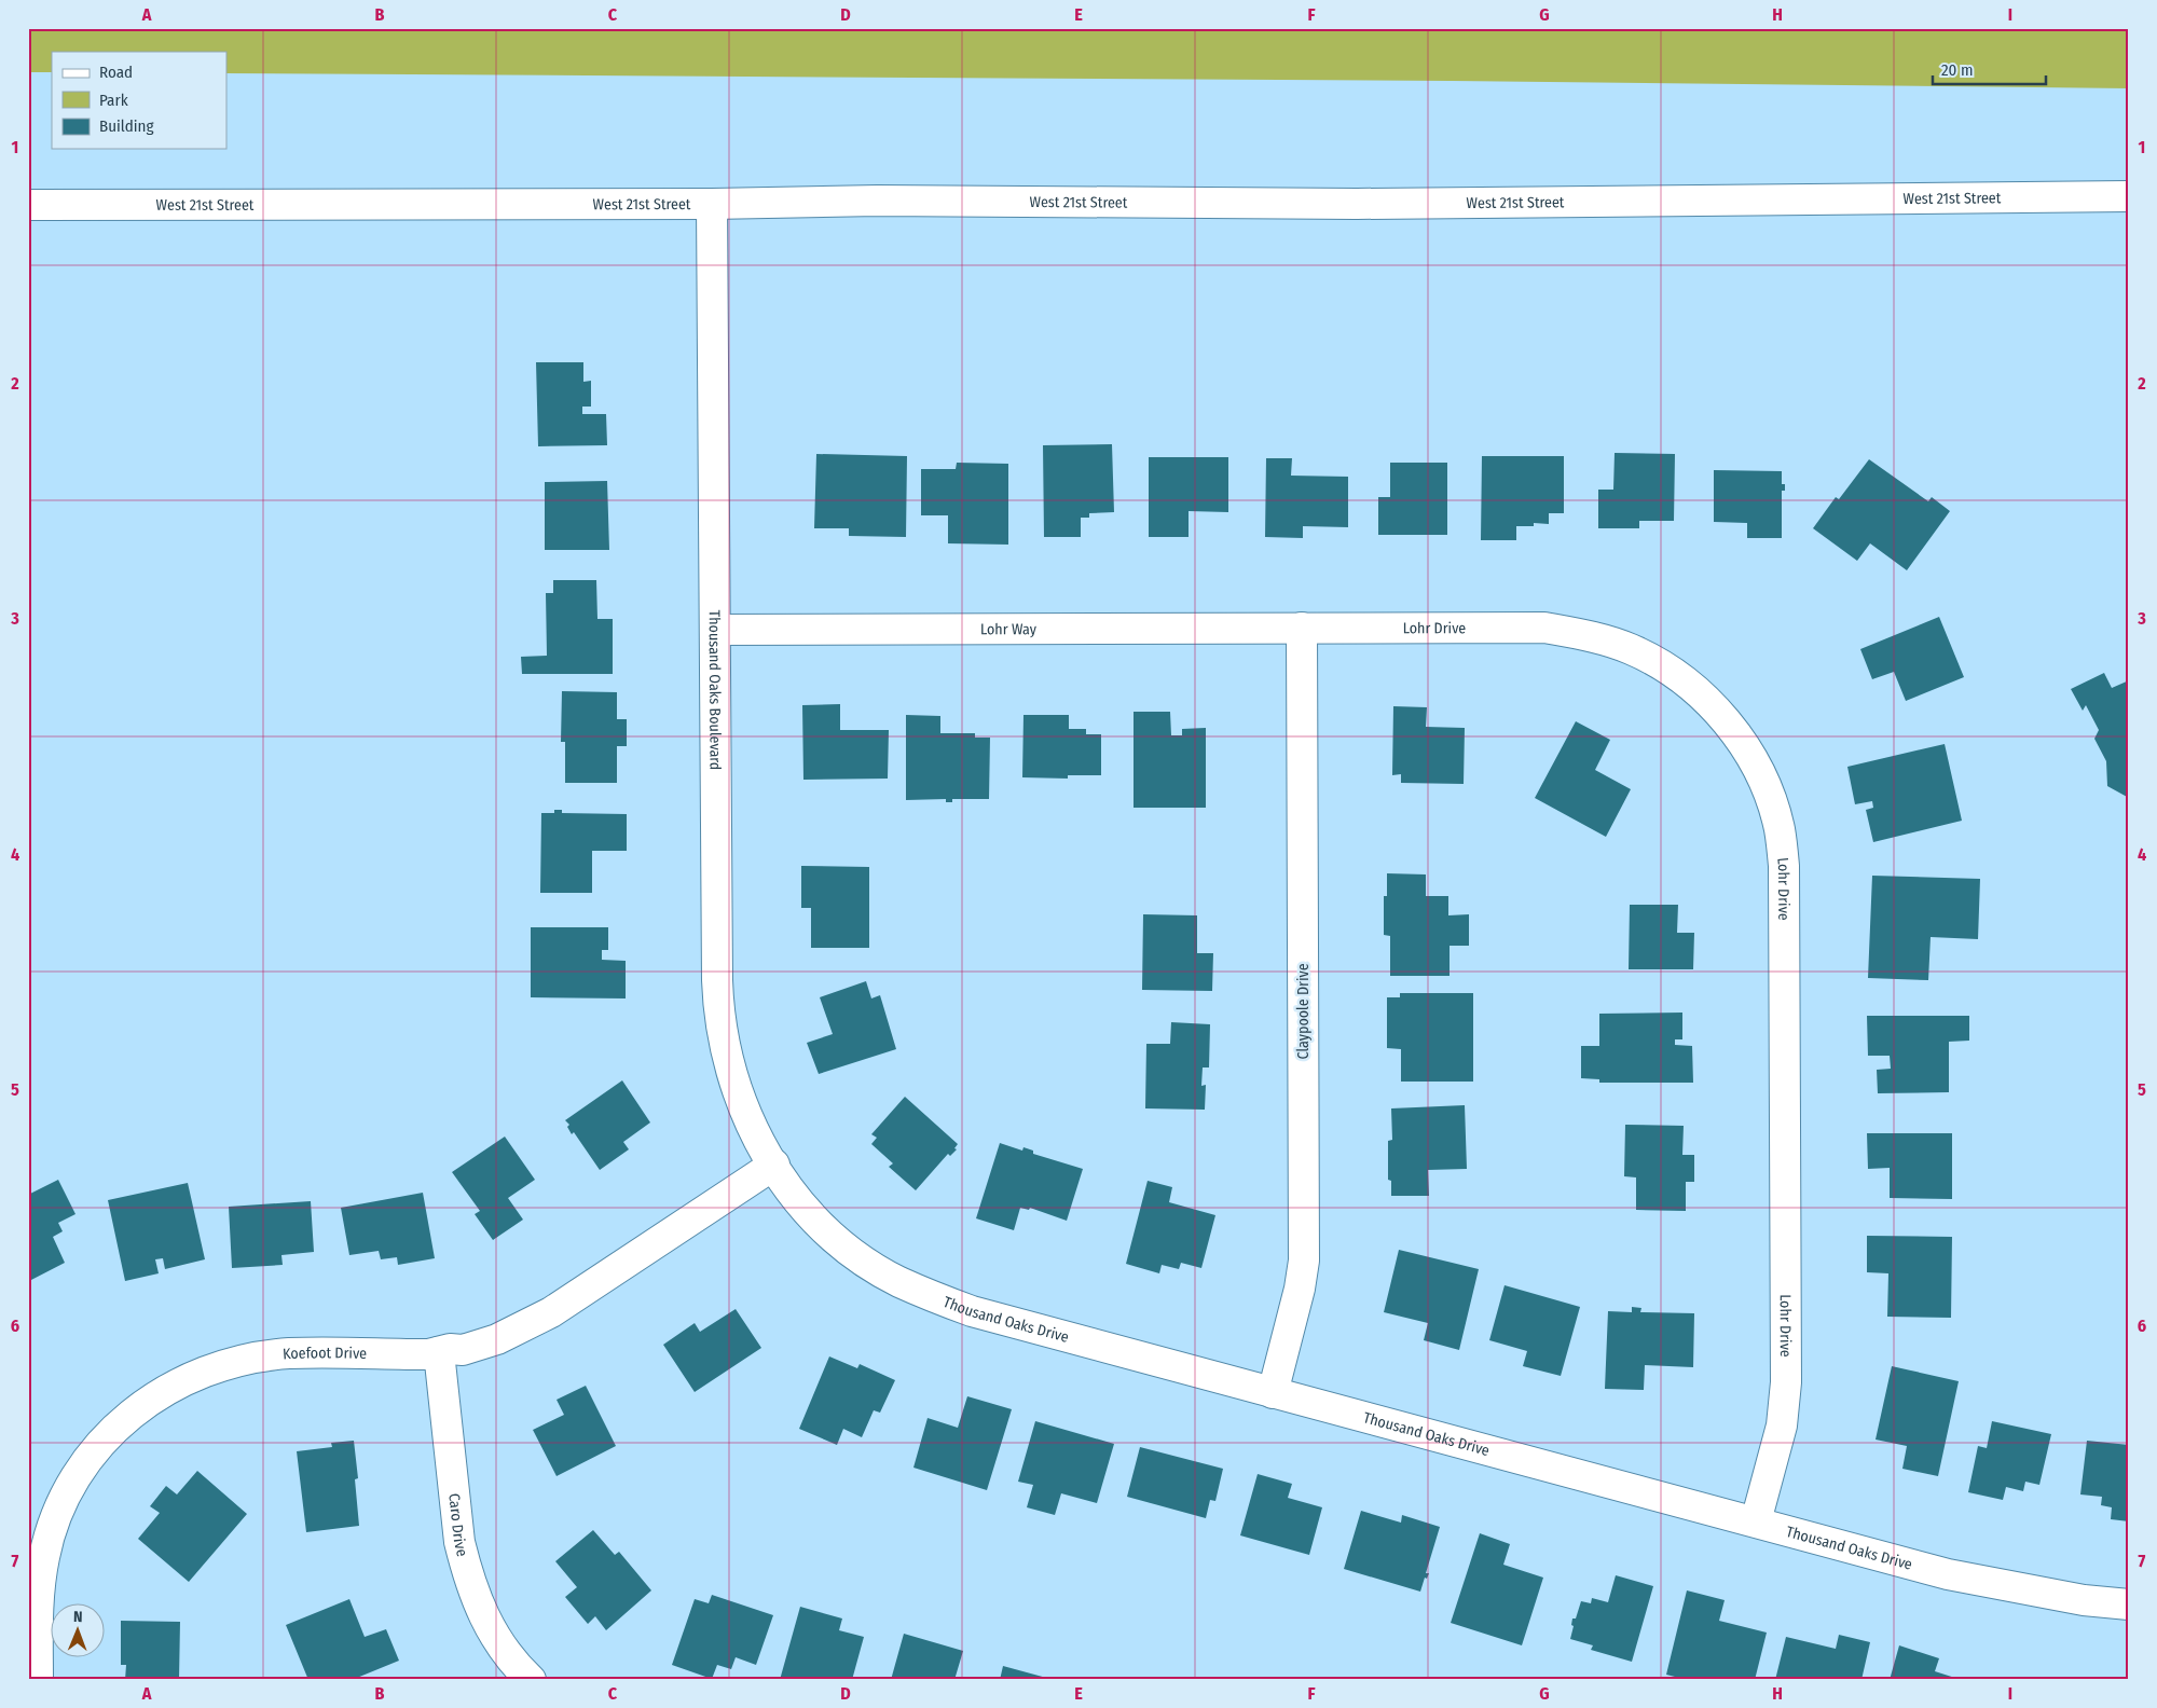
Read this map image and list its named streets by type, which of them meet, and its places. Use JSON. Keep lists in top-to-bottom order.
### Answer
{
  "streets": {
    "street": [
      "West 21st Street",
      "Lohr Drive",
      "Lohr Way",
      "Thousand Oaks Boulevard",
      "Claypoole Drive",
      "Thousand Oaks Drive",
      "Koefoot Drive",
      "Caro Drive"
    ]
  },
  "crossings": [
    ["West 21st Street", "Thousand Oaks Boulevard"],
    ["Lohr Drive", "Lohr Way"],
    ["Lohr Drive", "Claypoole Drive"],
    ["Lohr Drive", "Thousand Oaks Drive"],
    ["Lohr Way", "Thousand Oaks Boulevard"],
    ["Lohr Way", "Claypoole Drive"],
    ["Thousand Oaks Boulevard", "Thousand Oaks Drive"],
    ["Thousand Oaks Boulevard", "Koefoot Drive"],
    ["Claypoole Drive", "Thousand Oaks Drive"],
    ["Thousand Oaks Drive", "Koefoot Drive"],
    ["Koefoot Drive", "Caro Drive"]
  ],
  "legend": ["Road", "Park", "Building"],
  "scale_bar": "20 m",
  "north": "top",
  "grid": {
    "columns": [
      "A",
      "B",
      "C",
      "D",
      "E",
      "F",
      "G",
      "H",
      "I"
    ],
    "rows": [
      "1",
      "2",
      "3",
      "4",
      "5",
      "6",
      "7"
    ]
  }
}
